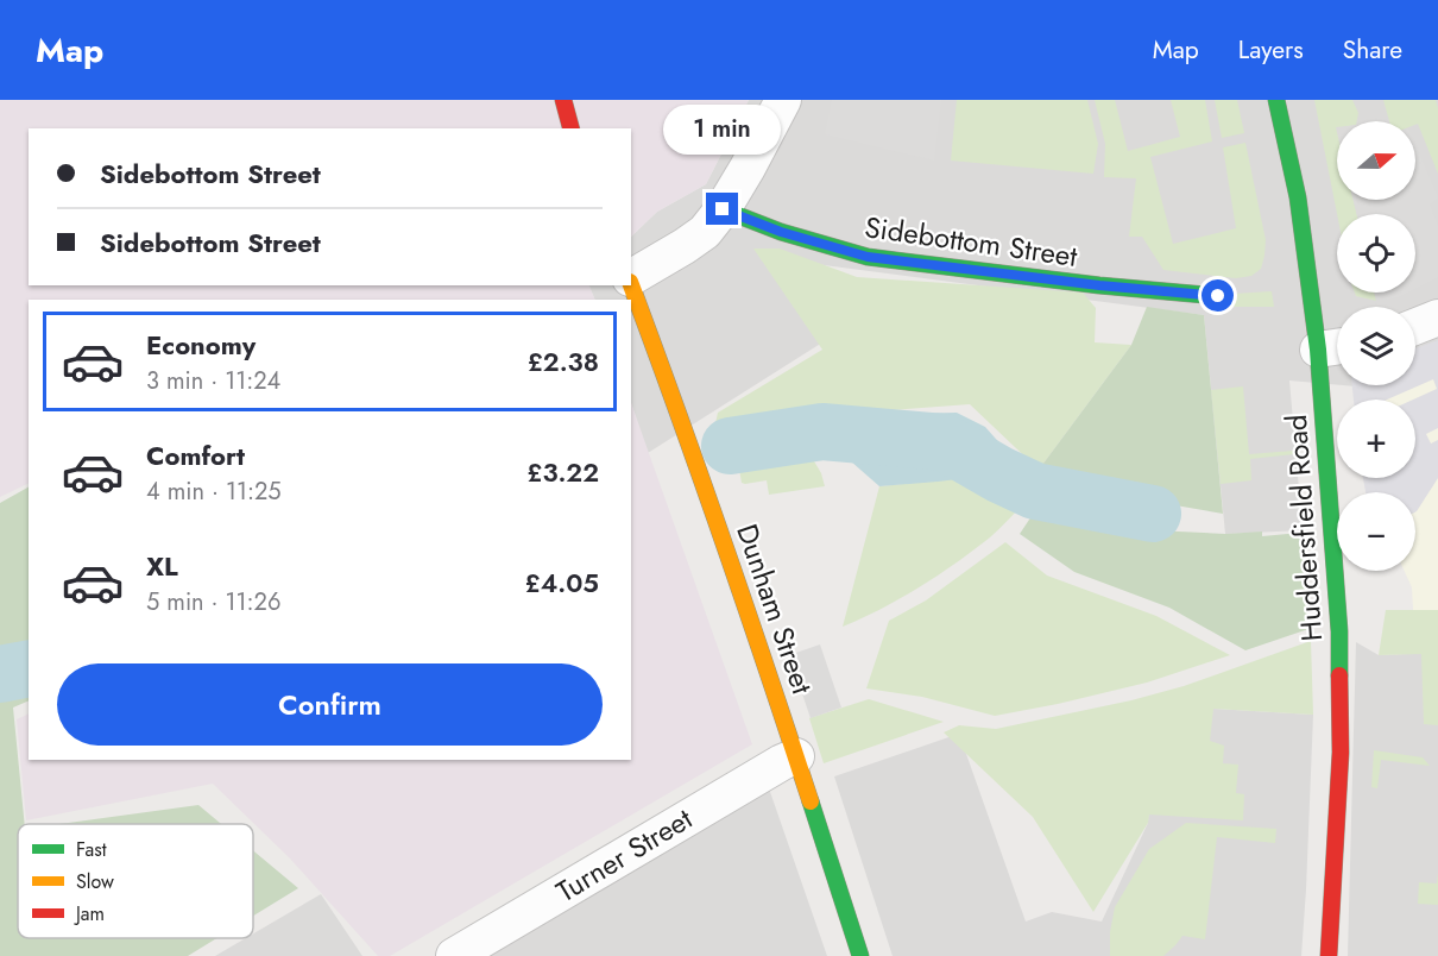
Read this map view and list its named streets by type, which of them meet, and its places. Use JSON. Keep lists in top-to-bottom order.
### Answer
{
  "streets": {
    "street": [
      "Sidebottom Street",
      "Huddersfield Road",
      "Dunham Street",
      "Turner Street"
    ]
  },
  "crossings": [
    ["Dunham Street", "Turner Street"]
  ],
  "legend": ["Fast", "Slow", "Jam"],
  "north": "right",
  "page": {
    "header": "Map",
    "nav": ["Map", "Layers", "Share"],
    "bubble": "1 min",
    "map_buttons": ["+", "−"],
    "banner": ["Sidebottom Street", "Sidebottom Street"],
    "list": [
      {
        "name": "Economy",
        "note": "3 min · 11:24",
        "value": "£2.38"
      },
      {
        "name": "Comfort",
        "note": "4 min · 11:25",
        "value": "£3.22"
      },
      {
        "name": "XL",
        "note": "5 min · 11:26",
        "value": "£4.05"
      }
    ],
    "buttons": "Confirm"
  }
}
